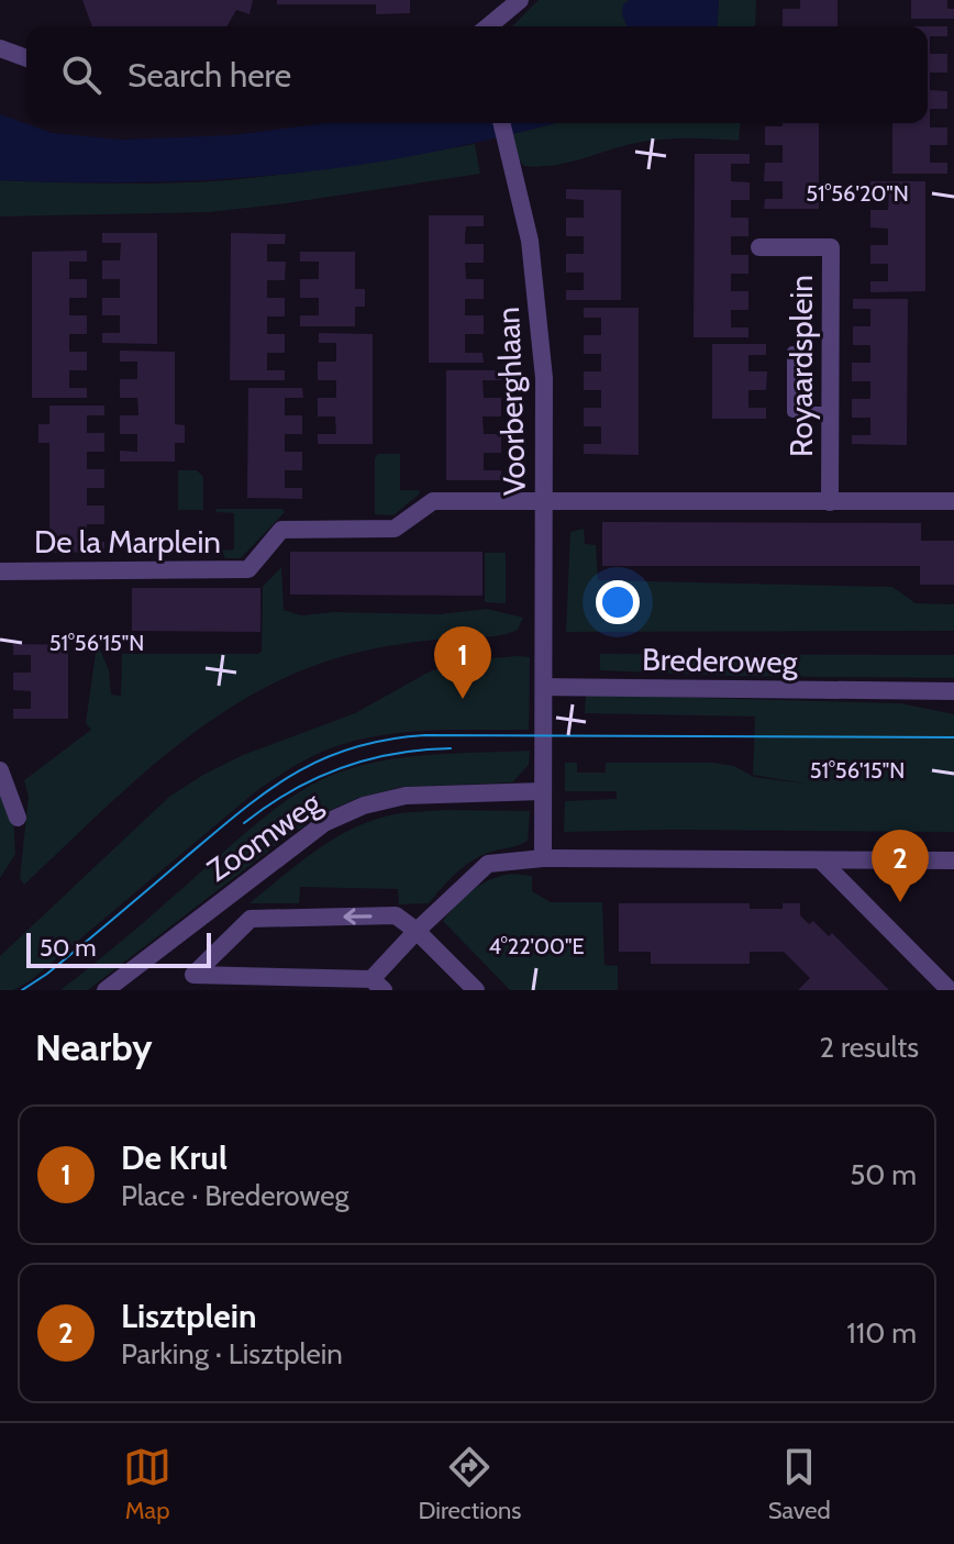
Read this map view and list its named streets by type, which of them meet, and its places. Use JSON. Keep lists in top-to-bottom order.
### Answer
{
  "streets": {
    "street": [
      "Royaardsplein",
      "Voorberghlaan",
      "De la Marplein",
      "Brederoweg",
      "Zoomweg"
    ]
  },
  "crossings": [
    ["Royaardsplein", "Voorberghlaan"],
    ["Royaardsplein", "De la Marplein"],
    ["Voorberghlaan", "De la Marplein"],
    ["Voorberghlaan", "Brederoweg"]
  ],
  "scale_bar": "50 m",
  "page": {
    "search": "Search here",
    "pins": ["1", "2"],
    "scale": "50 m",
    "heading": ["Nearby", "2 results"],
    "list": [
      {
        "mark": "1",
        "name": "De Krul",
        "note": "Place · Brederoweg",
        "value": "50 m"
      },
      {
        "mark": "2",
        "name": "Lisztplein",
        "note": "Parking · Lisztplein",
        "value": "110 m"
      }
    ],
    "nav": ["Map", "Directions", "Saved"]
  },
  "coordinates": ["51°56'20\"N", "51°56'15\"N", "4°22'00\"E"]
}
